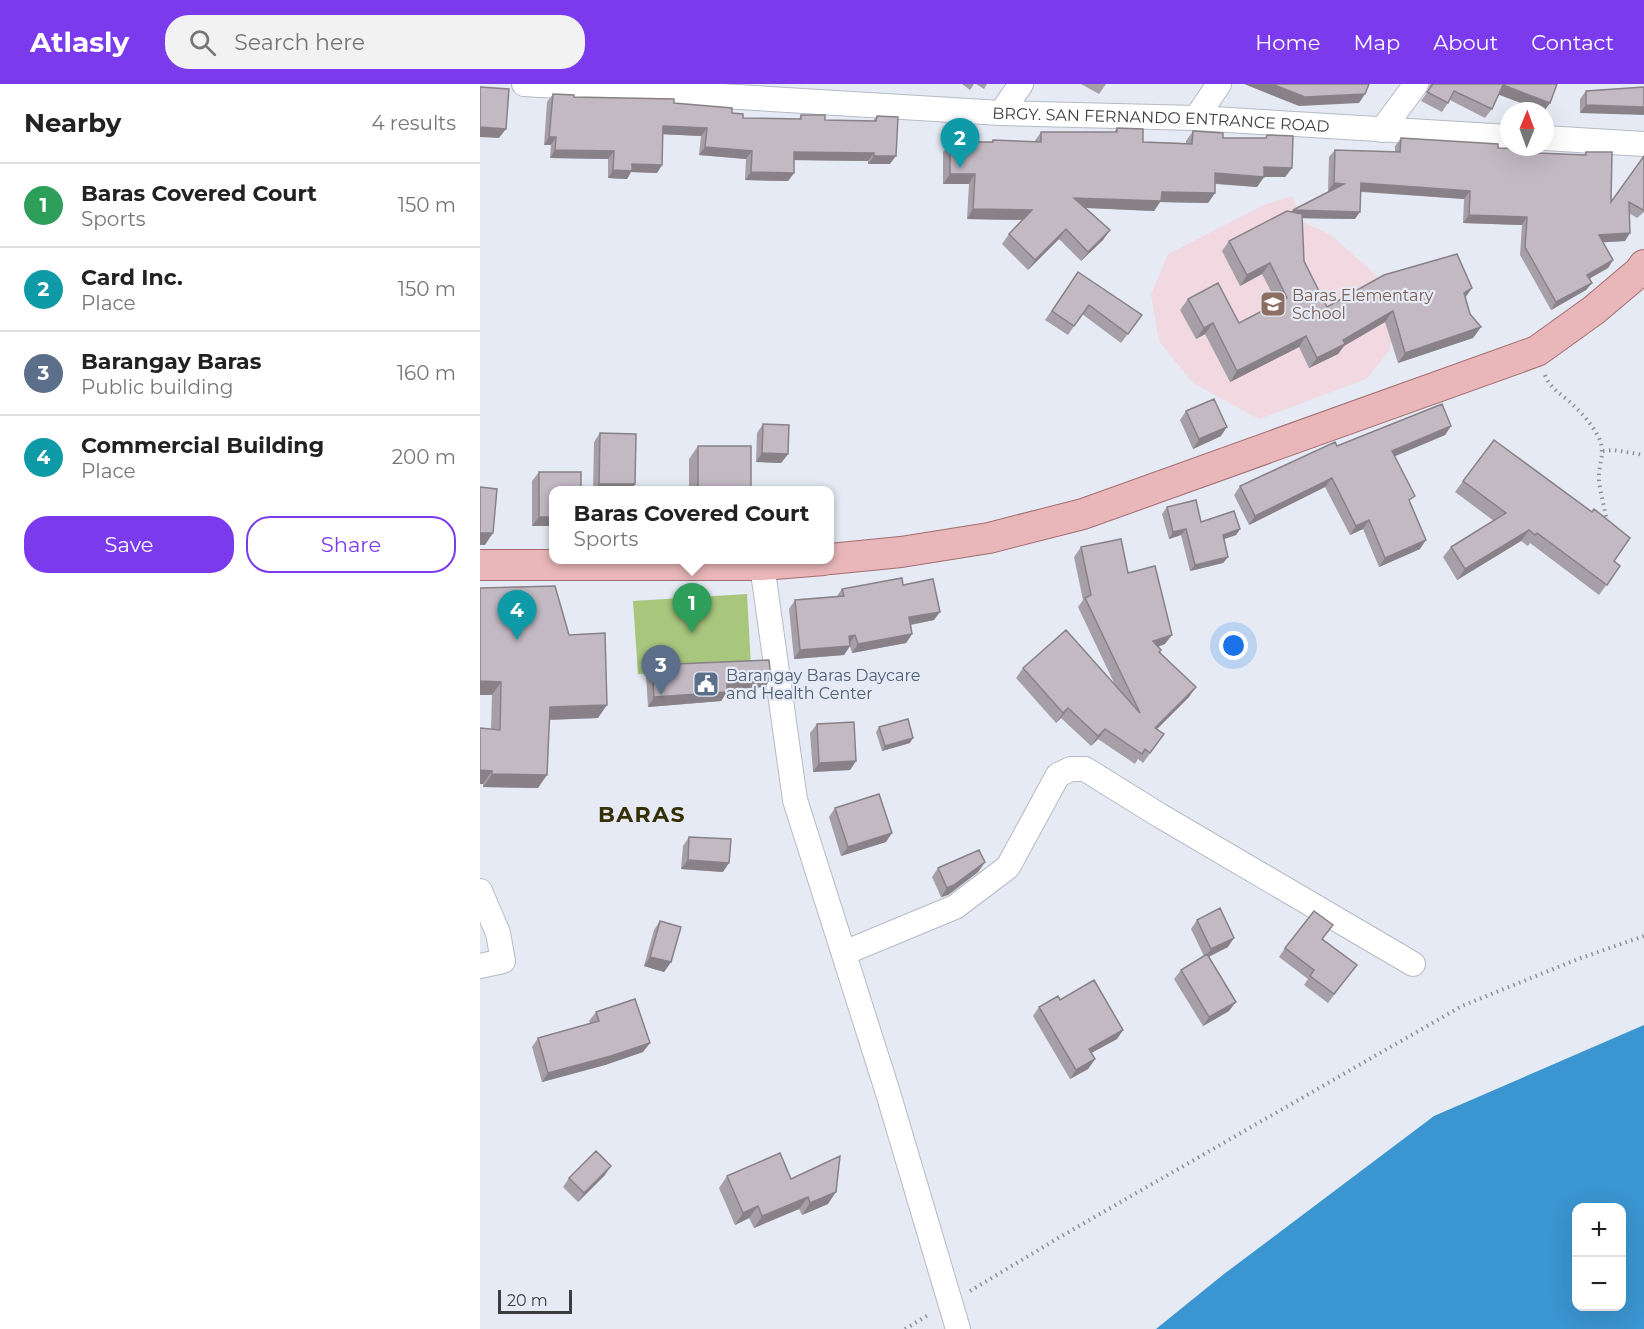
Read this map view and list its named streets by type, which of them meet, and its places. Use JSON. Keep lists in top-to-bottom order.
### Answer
{
  "streets": {
    "street": ["BRGY. SAN FERNANDO ENTRANCE ROAD"]
  },
  "districts": ["BARAS"],
  "places": {
    "school or university": ["Baras Elementary School"],
    "public building": ["Barangay Baras Daycare and Health Center"]
  },
  "scale_bar": "20 m",
  "north": "top",
  "page": {
    "header": "Atlasly",
    "search": "Search here",
    "nav": [
      "Home",
      "Map",
      "About",
      "Contact"
    ],
    "heading": ["Nearby", "4 results"],
    "pins": [
      "2",
      "1",
      "4",
      "3"
    ],
    "list": [
      {
        "mark": "1",
        "name": "Baras Covered Court",
        "note": "Sports",
        "value": "150 m"
      },
      {
        "mark": "2",
        "name": "Card Inc.",
        "note": "Place",
        "value": "150 m"
      },
      {
        "mark": "3",
        "name": "Barangay Baras",
        "note": "Public building",
        "value": "160 m"
      },
      {
        "mark": "4",
        "name": "Commercial Building",
        "note": "Place",
        "value": "200 m"
      }
    ],
    "popup": ["Baras Covered Court", "Sports"],
    "buttons": ["Save", "Share"],
    "map_buttons": ["+", "−"],
    "scale": "20 m"
  }
}
